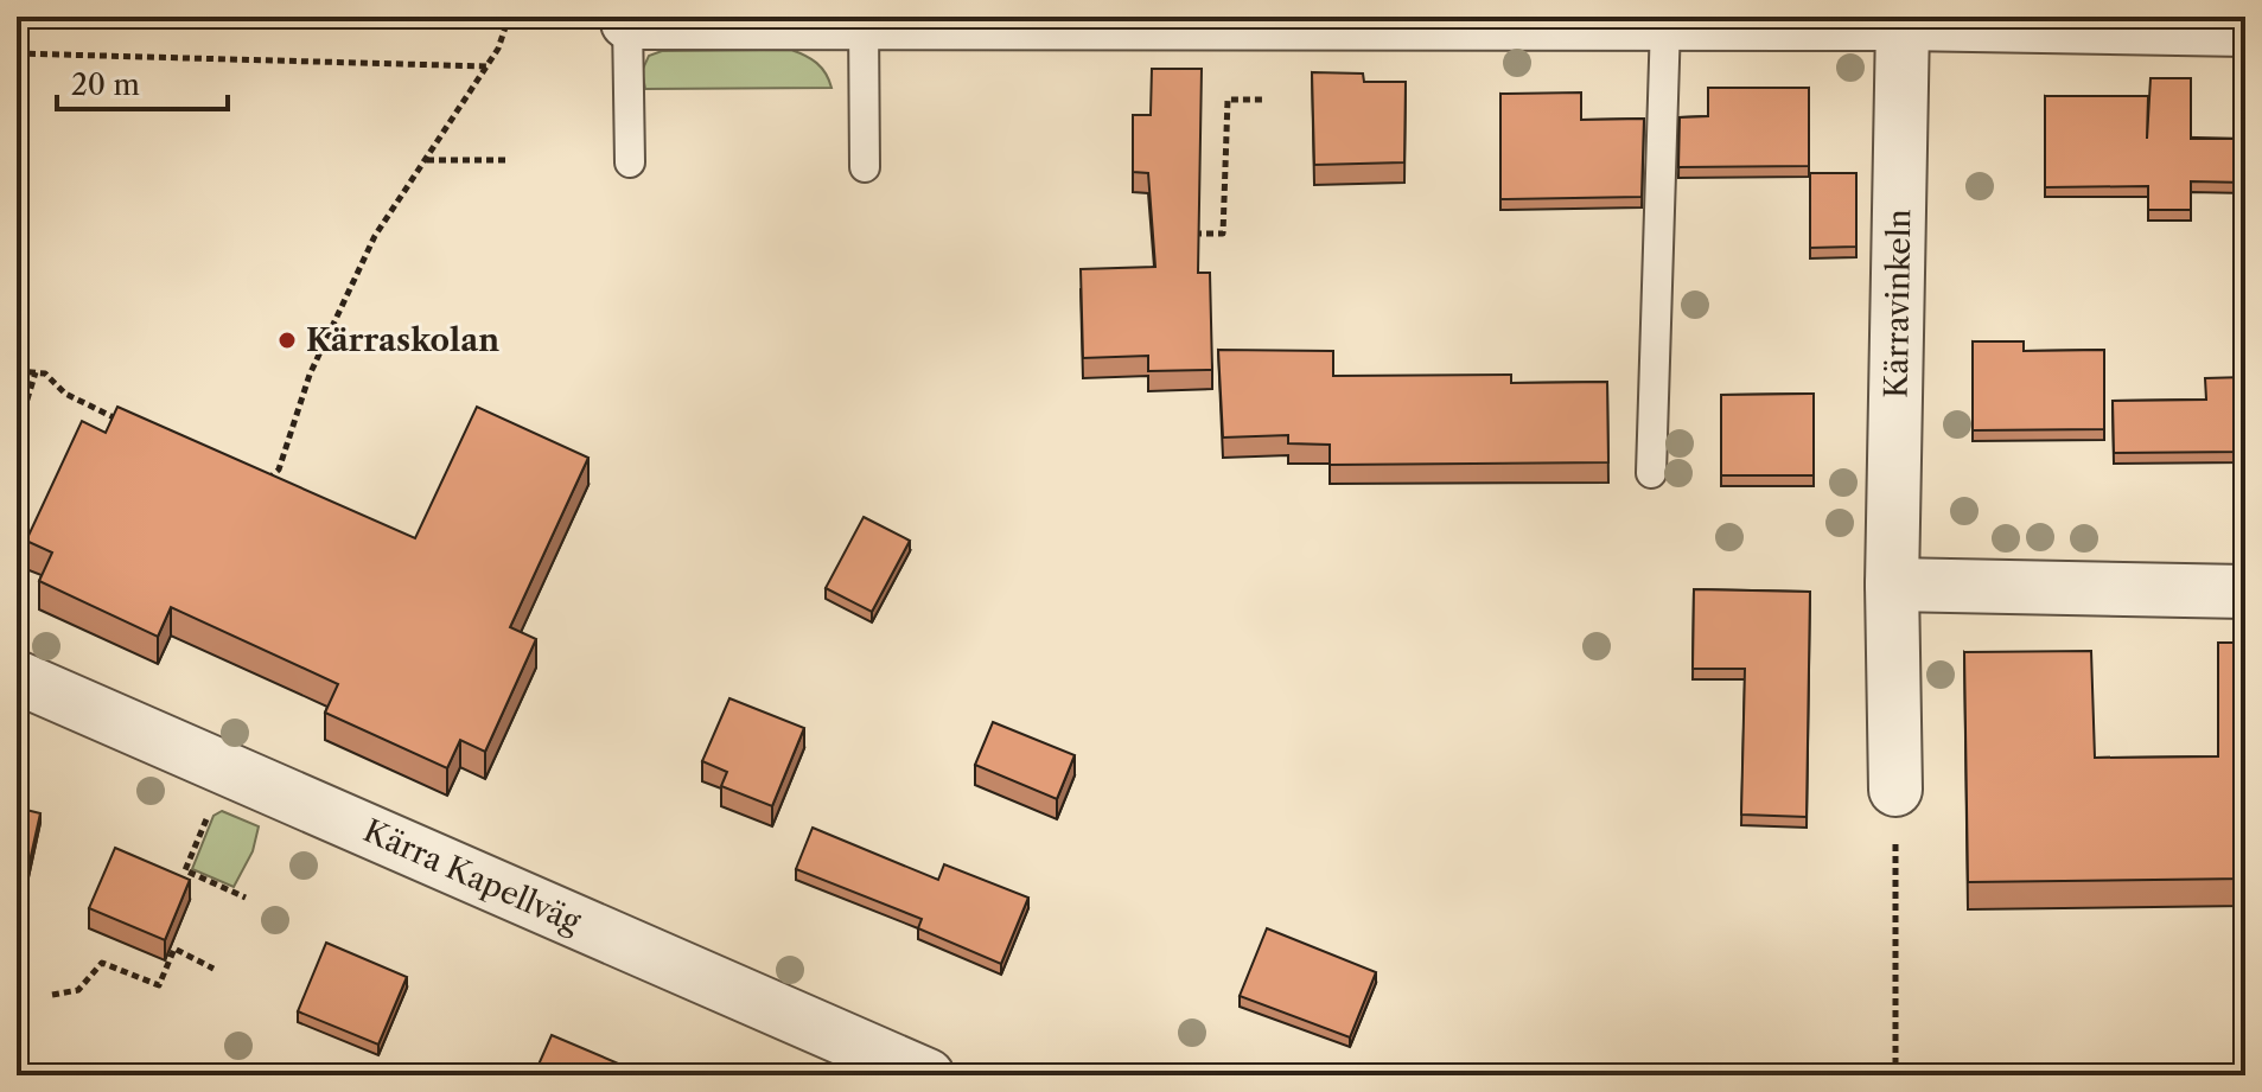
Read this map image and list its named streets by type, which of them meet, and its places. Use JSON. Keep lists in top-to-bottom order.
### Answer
{
  "streets": {
    "street": ["Kärravinkeln", "Kärra Kapellväg"]
  },
  "places": ["Kärraskolan"],
  "scale_bar": "20 m"
}
